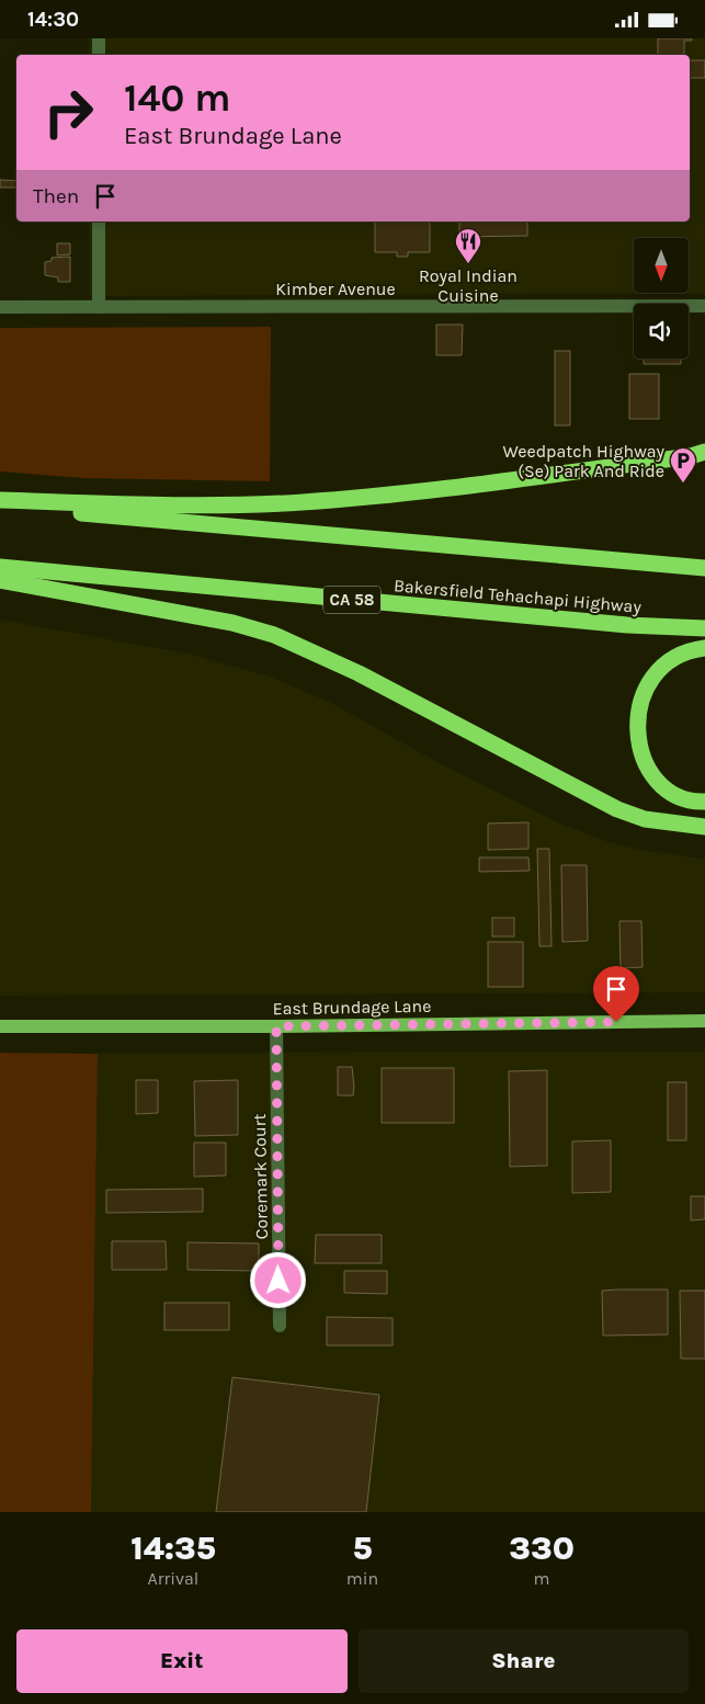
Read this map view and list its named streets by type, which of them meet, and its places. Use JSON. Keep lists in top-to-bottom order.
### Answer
{
  "streets": {
    "highway": ["Bakersfield Tehachapi Highway", "CA 58"],
    "main road": ["East Brundage Lane"],
    "street": ["Kimber Avenue", "Coremark Court"]
  },
  "crossings": [
    ["East Brundage Lane", "Coremark Court"]
  ],
  "places": {
    "restaurant": ["Royal Indian Cuisine"],
    "parking": ["Weedpatch Highway (Se) Park And Ride"]
  },
  "north": "bottom",
  "page": {
    "status": "14:30",
    "turn": ["140 m", "East Brundage Lane"],
    "then": "Then",
    "eta": [
      "14:35",
      "Arrival",
      "5",
      "min",
      "330",
      "m"
    ],
    "buttons": ["Exit", "Share"]
  }
}
